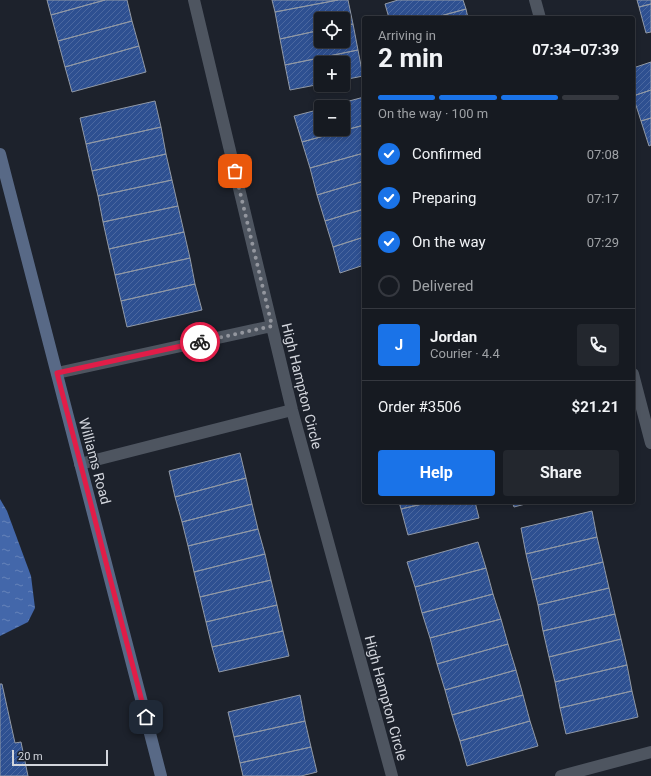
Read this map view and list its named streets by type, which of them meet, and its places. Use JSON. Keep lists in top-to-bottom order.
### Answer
{
  "streets": {
    "street": ["Williams Road"],
    "lane": ["High Hampton Circle"]
  },
  "scale_bar": "20 m",
  "page": {
    "map_buttons": ["+", "−"],
    "heading": ["2 min", "Arriving in", "07:34–07:39"],
    "panel": [
      "Jordan",
      "Courier · 4.4",
      "Order #3506",
      "$21.21"
    ],
    "bar": "On the way · 100 m",
    "list": [
      ["Confirmed", "07:08"],
      ["Preparing", "07:17"],
      ["On the way", "07:29"],
      "Delivered"
    ],
    "round": "J",
    "buttons": ["Help", "Share"],
    "scale": "20 m"
  }
}
